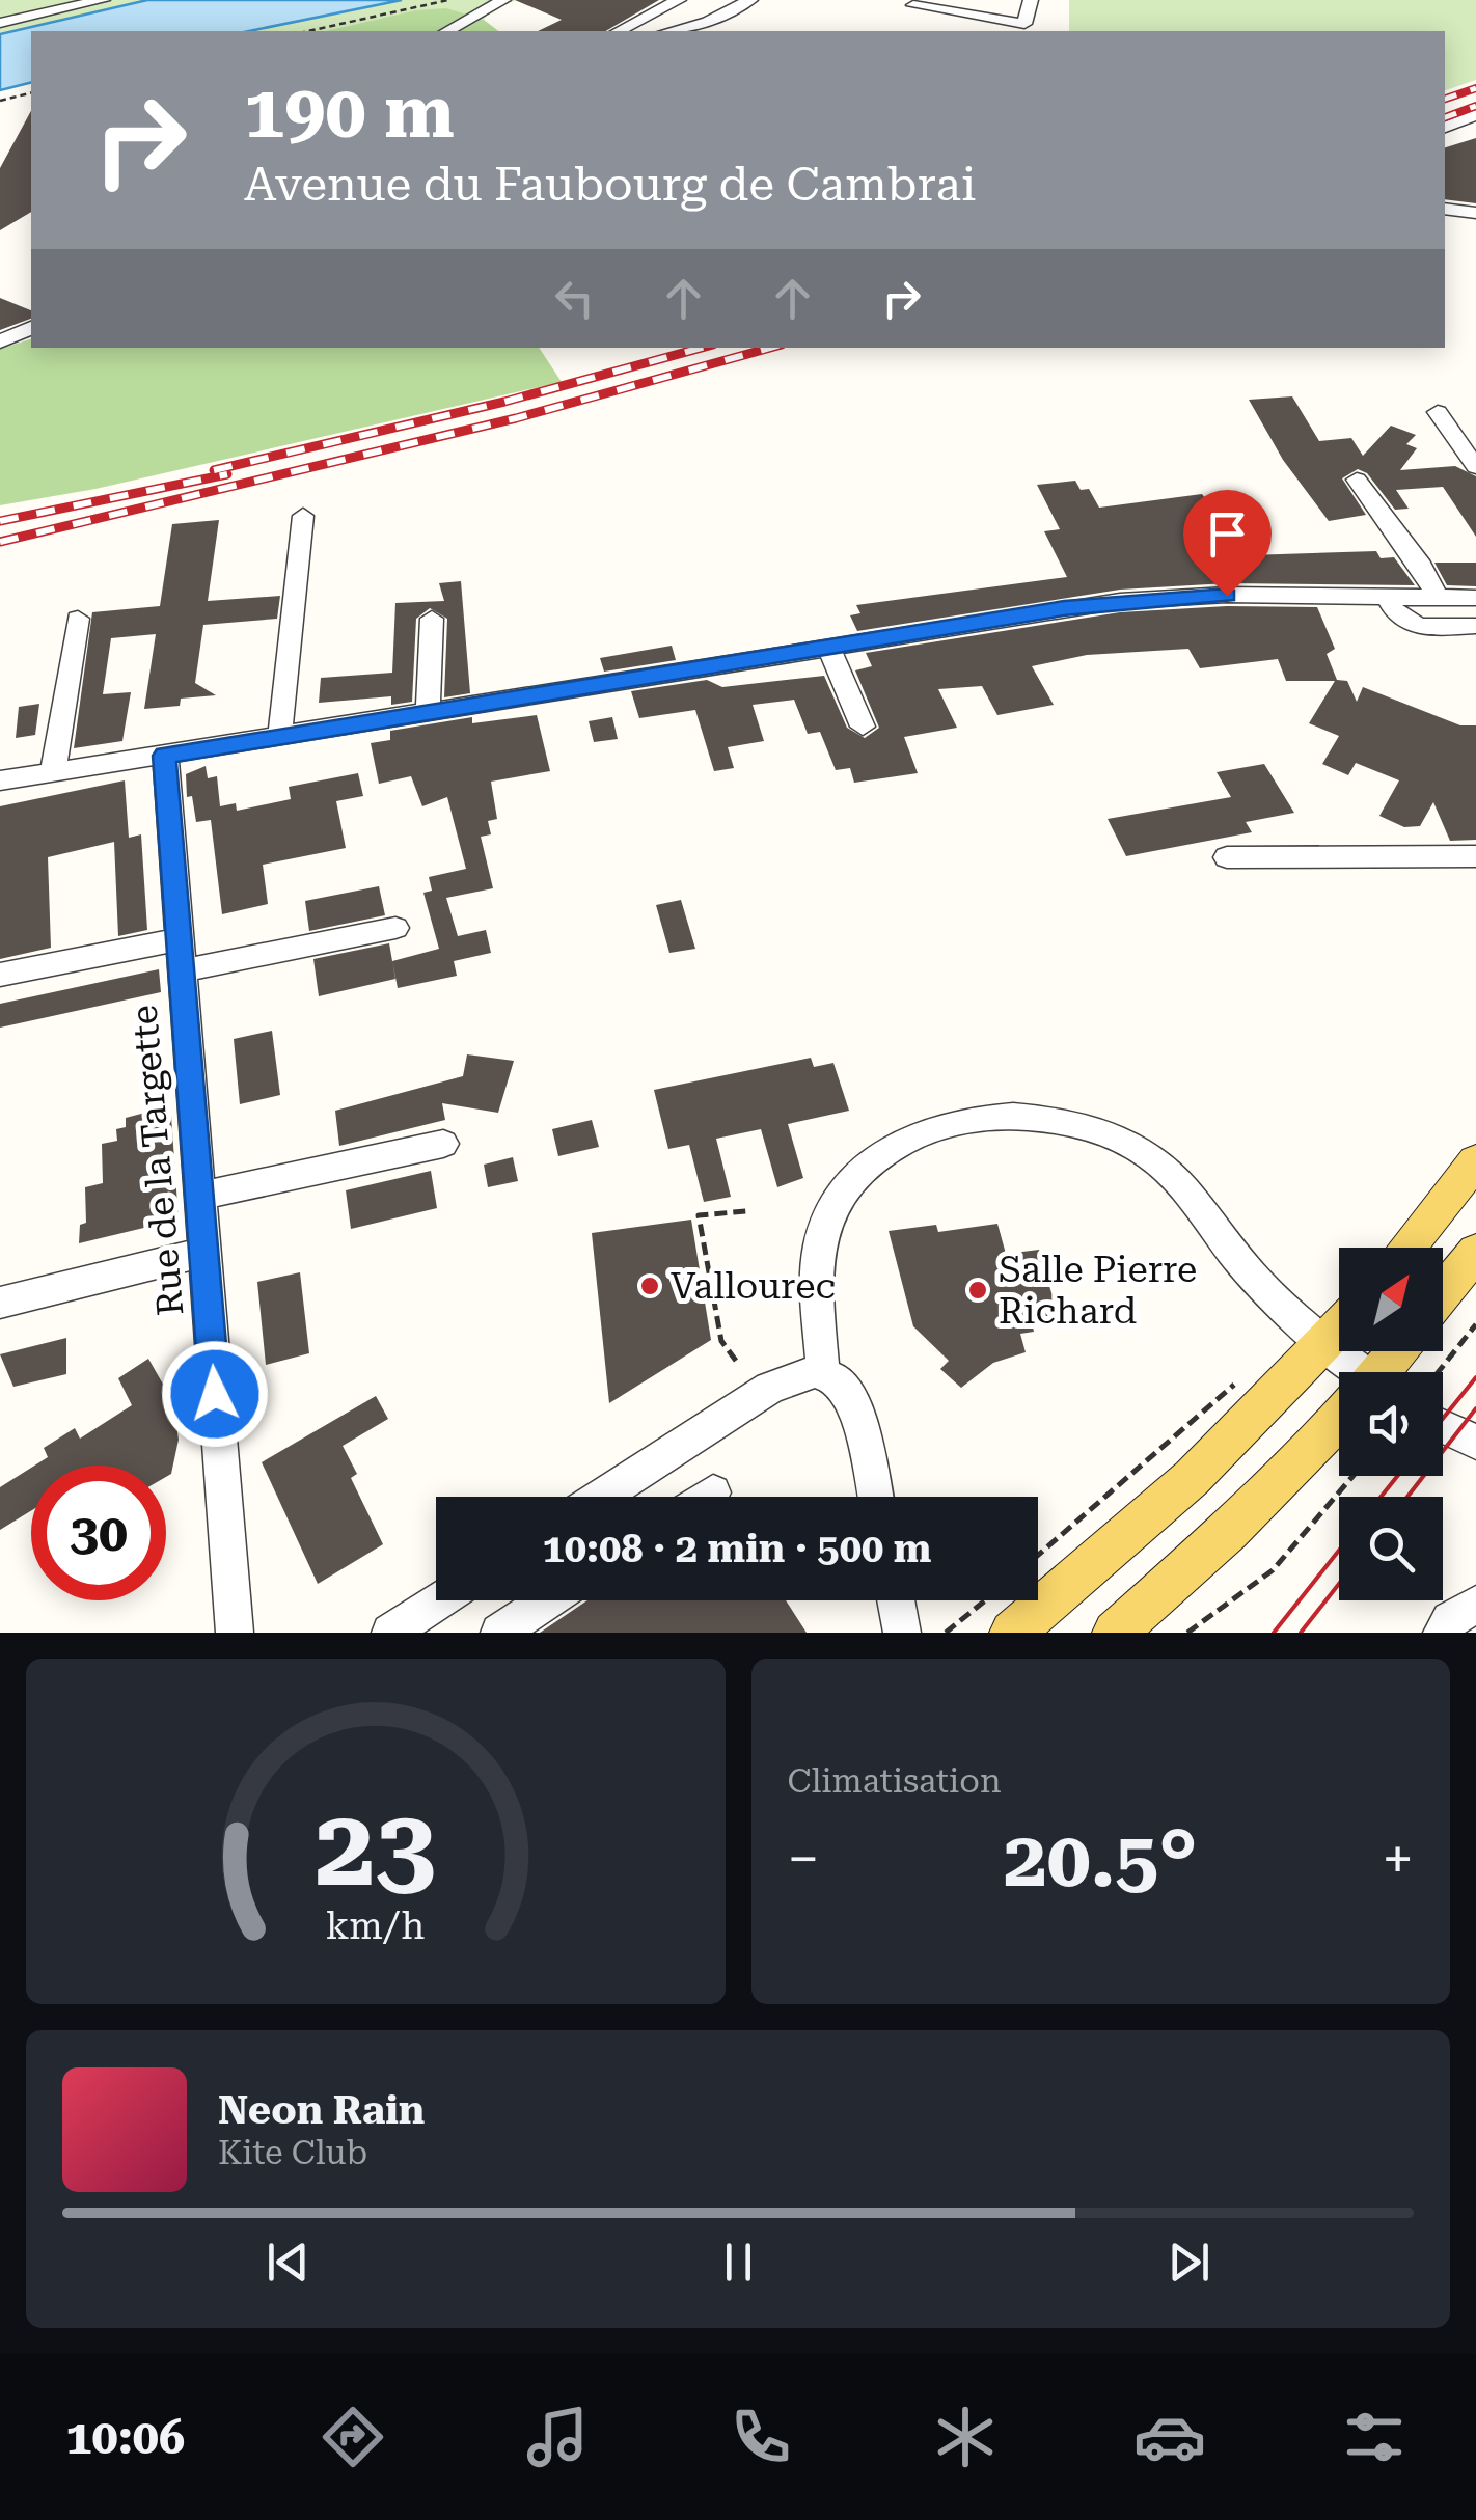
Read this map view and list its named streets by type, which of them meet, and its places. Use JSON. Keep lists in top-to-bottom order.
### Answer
{
  "streets": {
    "street": ["Rue de la Targette"]
  },
  "places": ["Vallourec", "Salle Pierre Richard"],
  "north": "top right",
  "page": {
    "turn": ["190 m", "Avenue du Faubourg de Cambrai"],
    "limit": "30",
    "trip": "10:08 · 2 min · 500 m",
    "tile": "Climatisation",
    "heat": ["−", "20.5°", "+"],
    "song": ["Neon Rain", "Kite Club"],
    "tabs": "10:06",
    "gauge": ["23", "km/h"]
  }
}
